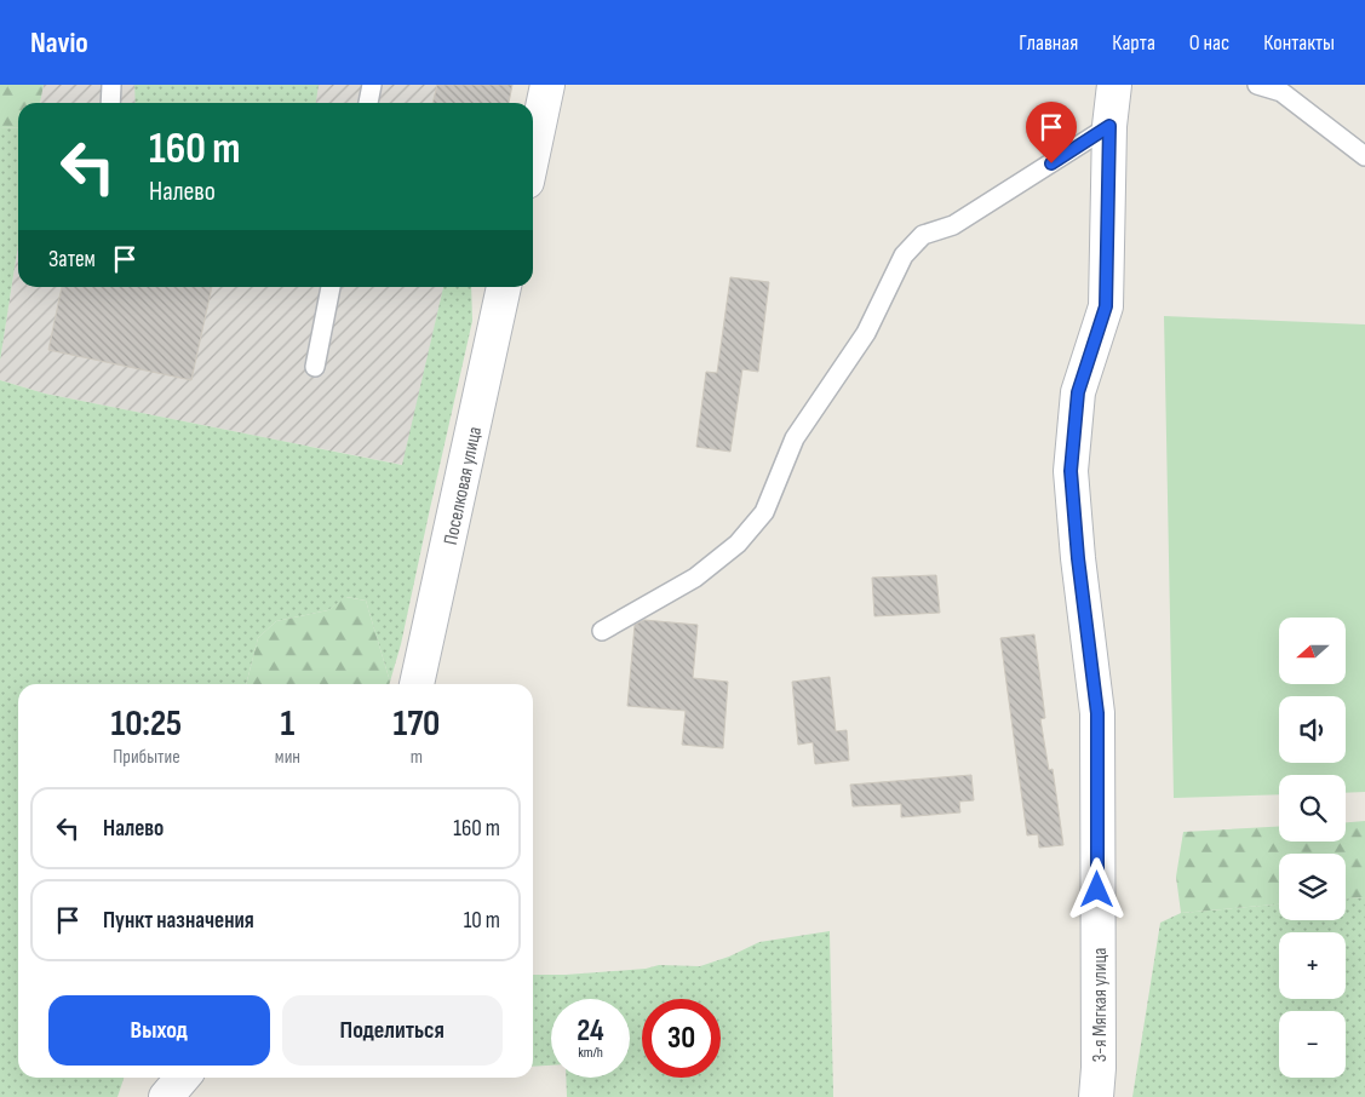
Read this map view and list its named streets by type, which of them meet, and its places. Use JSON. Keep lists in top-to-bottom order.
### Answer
{
  "streets": {
    "street": ["Поселковая улица", "3-я Мягкая улица"]
  },
  "north": "left",
  "page": {
    "header": "Navio",
    "nav": [
      "Главная",
      "Карта",
      "О нас",
      "Контакты"
    ],
    "turn": ["160 m", "Налево"],
    "then": "Затем",
    "map_buttons": ["+", "−"],
    "eta": [
      "10:25",
      "Прибытие",
      "1",
      "мин",
      "170",
      "m"
    ],
    "list": [
      {
        "name": "Налево",
        "value": "160 m"
      },
      {
        "name": "Пункт назначения",
        "value": "10 m"
      }
    ],
    "buttons": ["Выход", "Поделиться"],
    "speed": "24 km/h",
    "limit": "30"
  }
}
